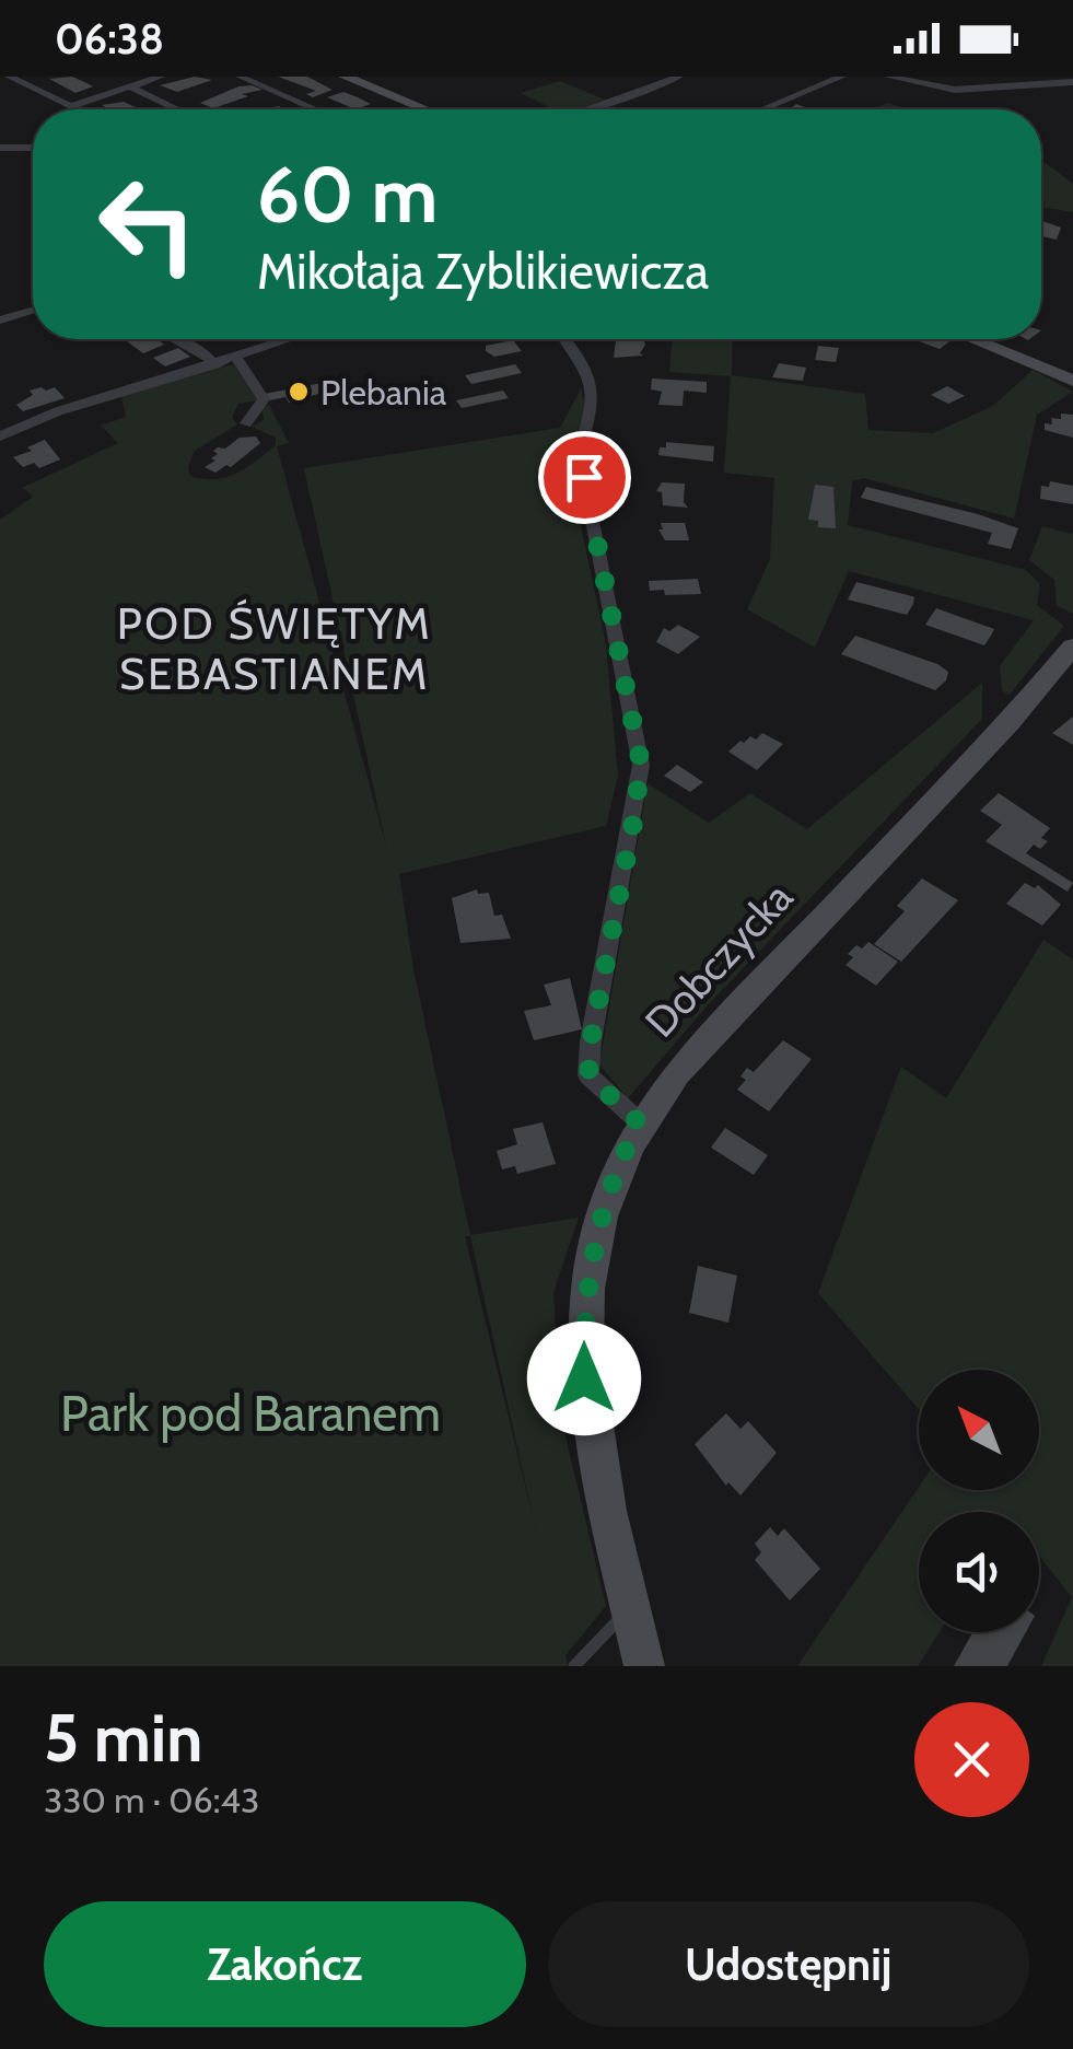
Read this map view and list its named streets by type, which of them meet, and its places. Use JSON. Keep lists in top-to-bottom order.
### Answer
{
  "streets": {
    "main road": ["Dobczycka"]
  },
  "districts": ["POD ŚWIĘTYM SEBASTIANEM"],
  "parks": ["Park pod Baranem"],
  "places": ["Plebania"],
  "north": "top left",
  "page": {
    "status": "06:38",
    "turn": ["60 m", "Mikołaja Zyblikiewicza"],
    "heading": ["5 min", "330 m · 06:43"],
    "buttons": ["Zakończ", "Udostępnij"]
  }
}
